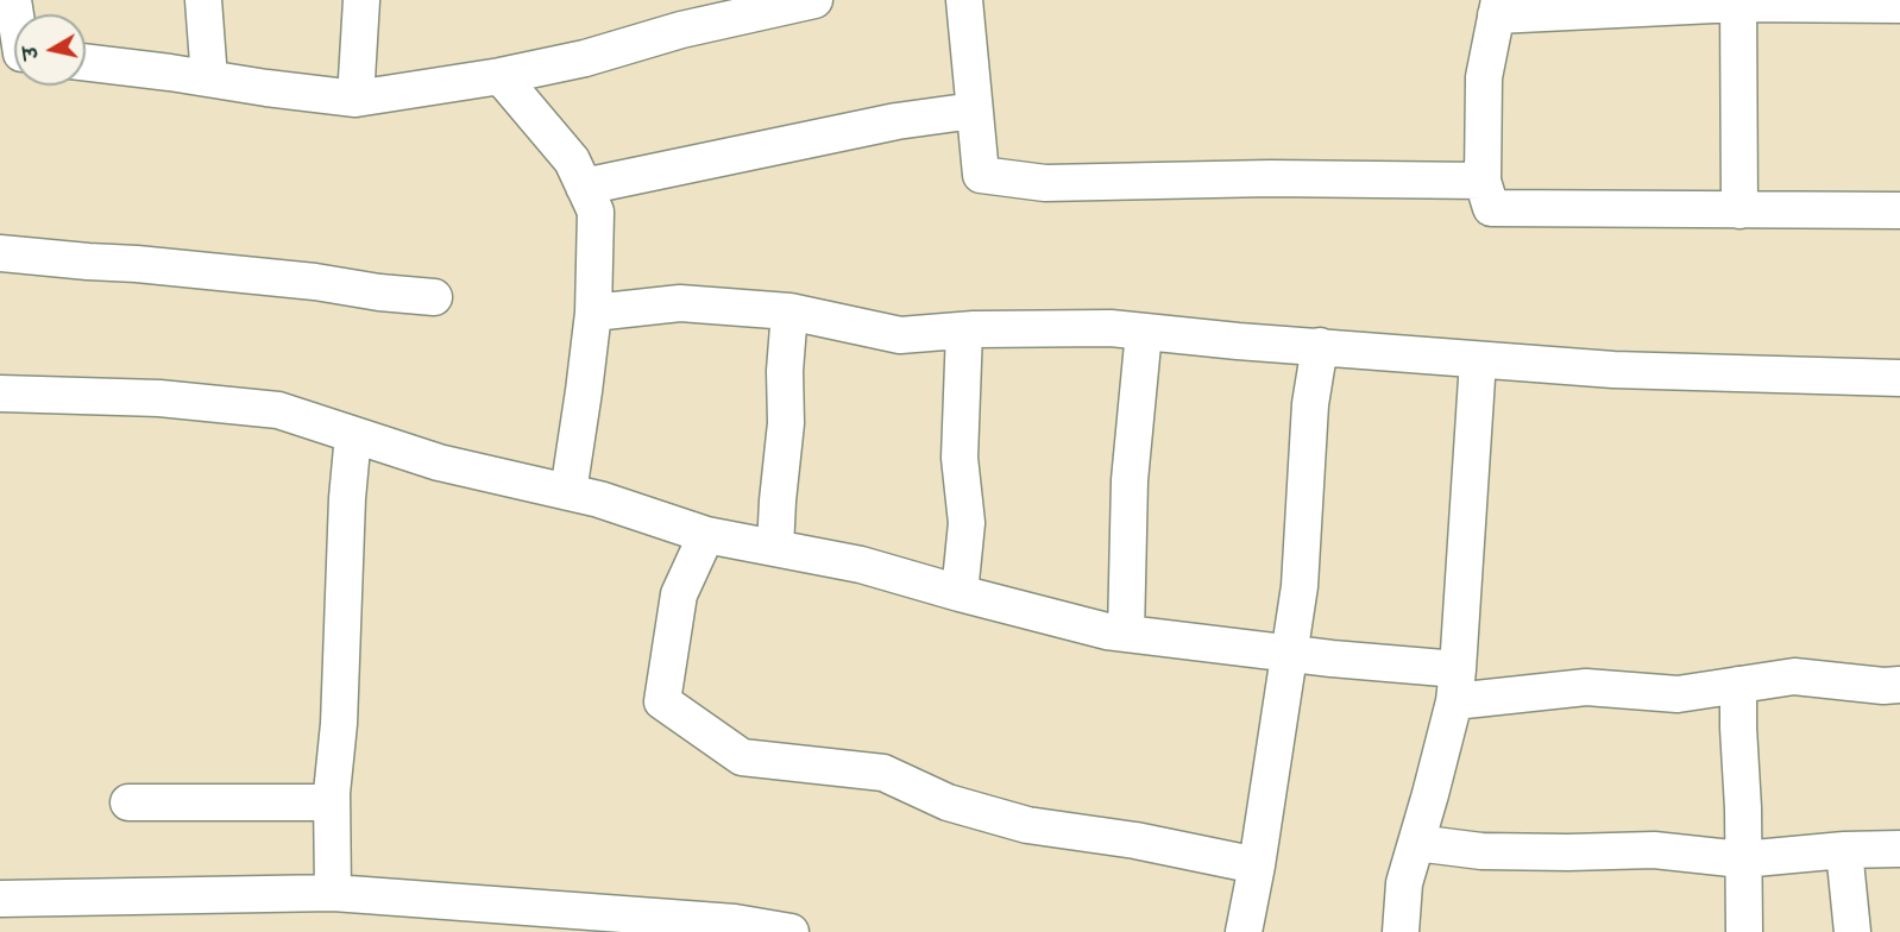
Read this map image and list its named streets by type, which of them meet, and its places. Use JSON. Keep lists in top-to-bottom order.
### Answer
{
  "north": "left"
}
